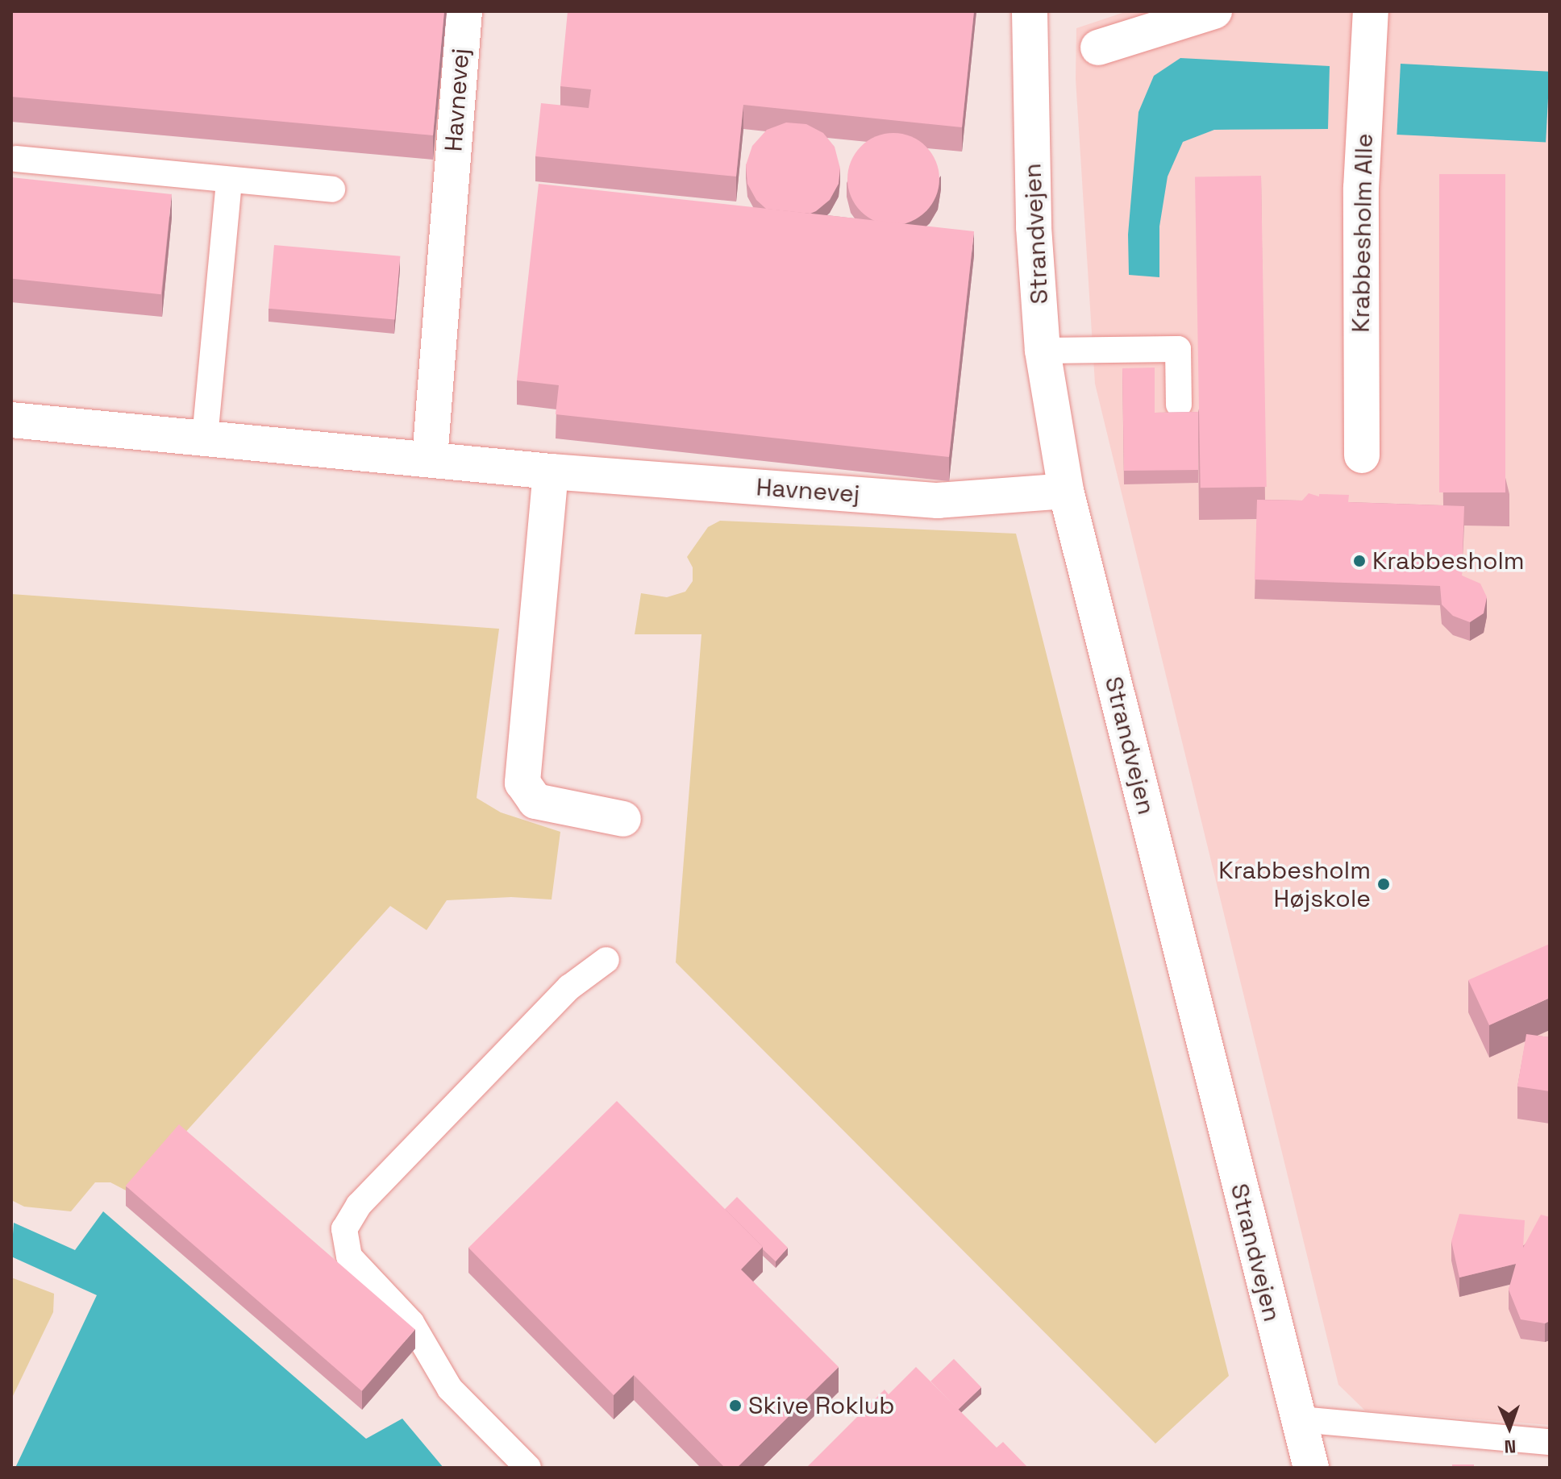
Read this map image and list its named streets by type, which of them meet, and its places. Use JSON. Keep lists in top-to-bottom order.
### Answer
{
  "streets": {
    "street": ["Havnevej", "Krabbesholm Alle", "Strandvejen"]
  },
  "crossings": [
    ["Havnevej", "Strandvejen"]
  ],
  "places": ["Krabbesholm", "Krabbesholm Højskole", "Skive Roklub"],
  "north": "bottom"
}
